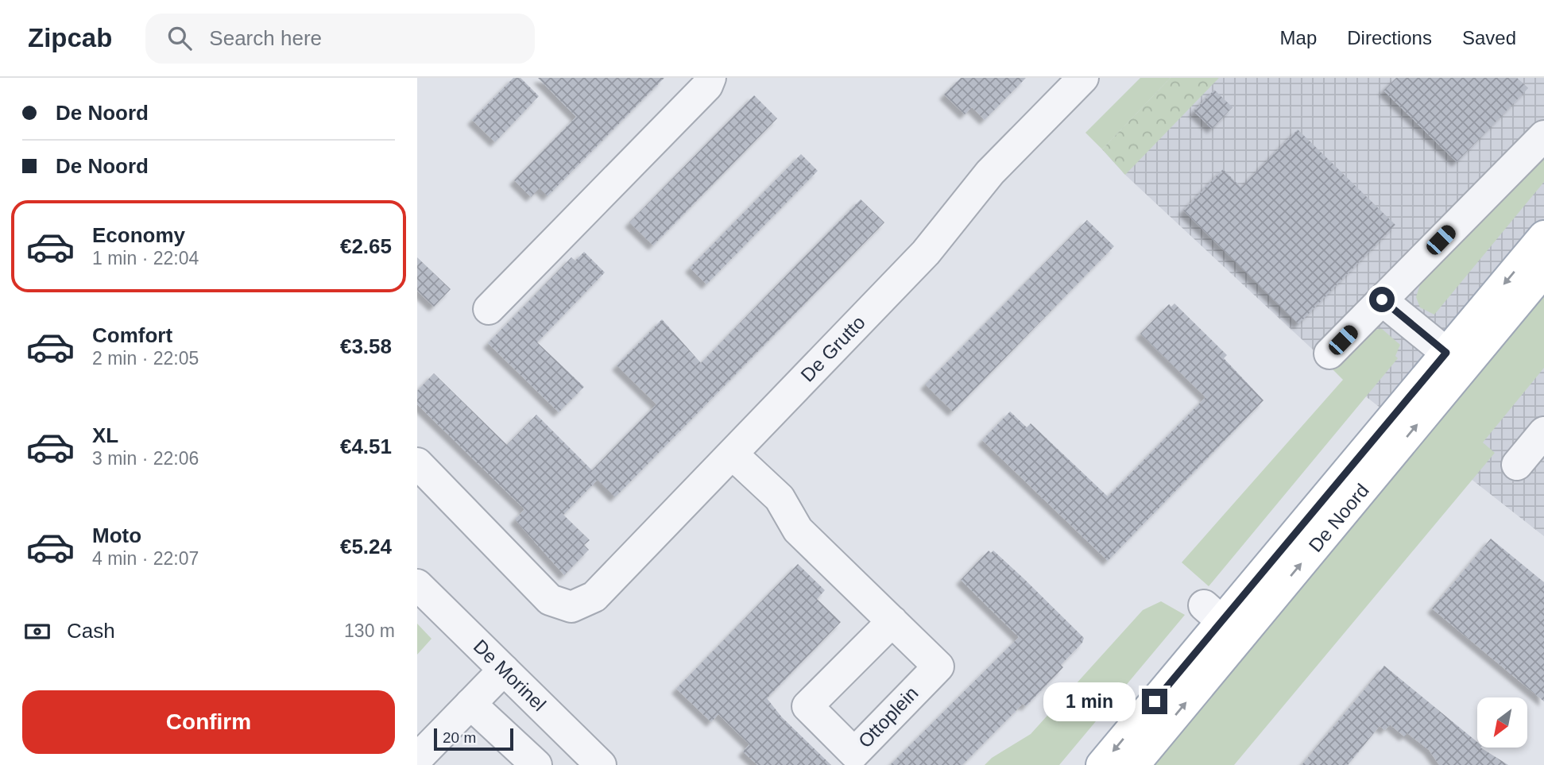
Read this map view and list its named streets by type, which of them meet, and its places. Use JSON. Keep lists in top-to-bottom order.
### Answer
{
  "streets": {
    "main road": ["De Noord"],
    "street": ["De Grutto", "De Morinel", "Ottoplein"]
  },
  "crossings": [
    ["De Grutto", "Ottoplein"]
  ],
  "scale_bar": "20 m",
  "north": "bottom left",
  "page": {
    "header": "Zipcab",
    "search": "Search here",
    "nav": ["Map", "Directions", "Saved"],
    "banner": ["De Noord", "De Noord"],
    "list": [
      {
        "name": "Economy",
        "note": "1 min · 22:04",
        "value": "€2.65"
      },
      {
        "name": "Comfort",
        "note": "2 min · 22:05",
        "value": "€3.58"
      },
      {
        "name": "XL",
        "note": "3 min · 22:06",
        "value": "€4.51"
      },
      {
        "name": "Moto",
        "note": "4 min · 22:07",
        "value": "€5.24"
      }
    ],
    "pay": ["Cash", "130 m"],
    "buttons": "Confirm",
    "bubble": "1 min",
    "scale": "20 m"
  }
}
